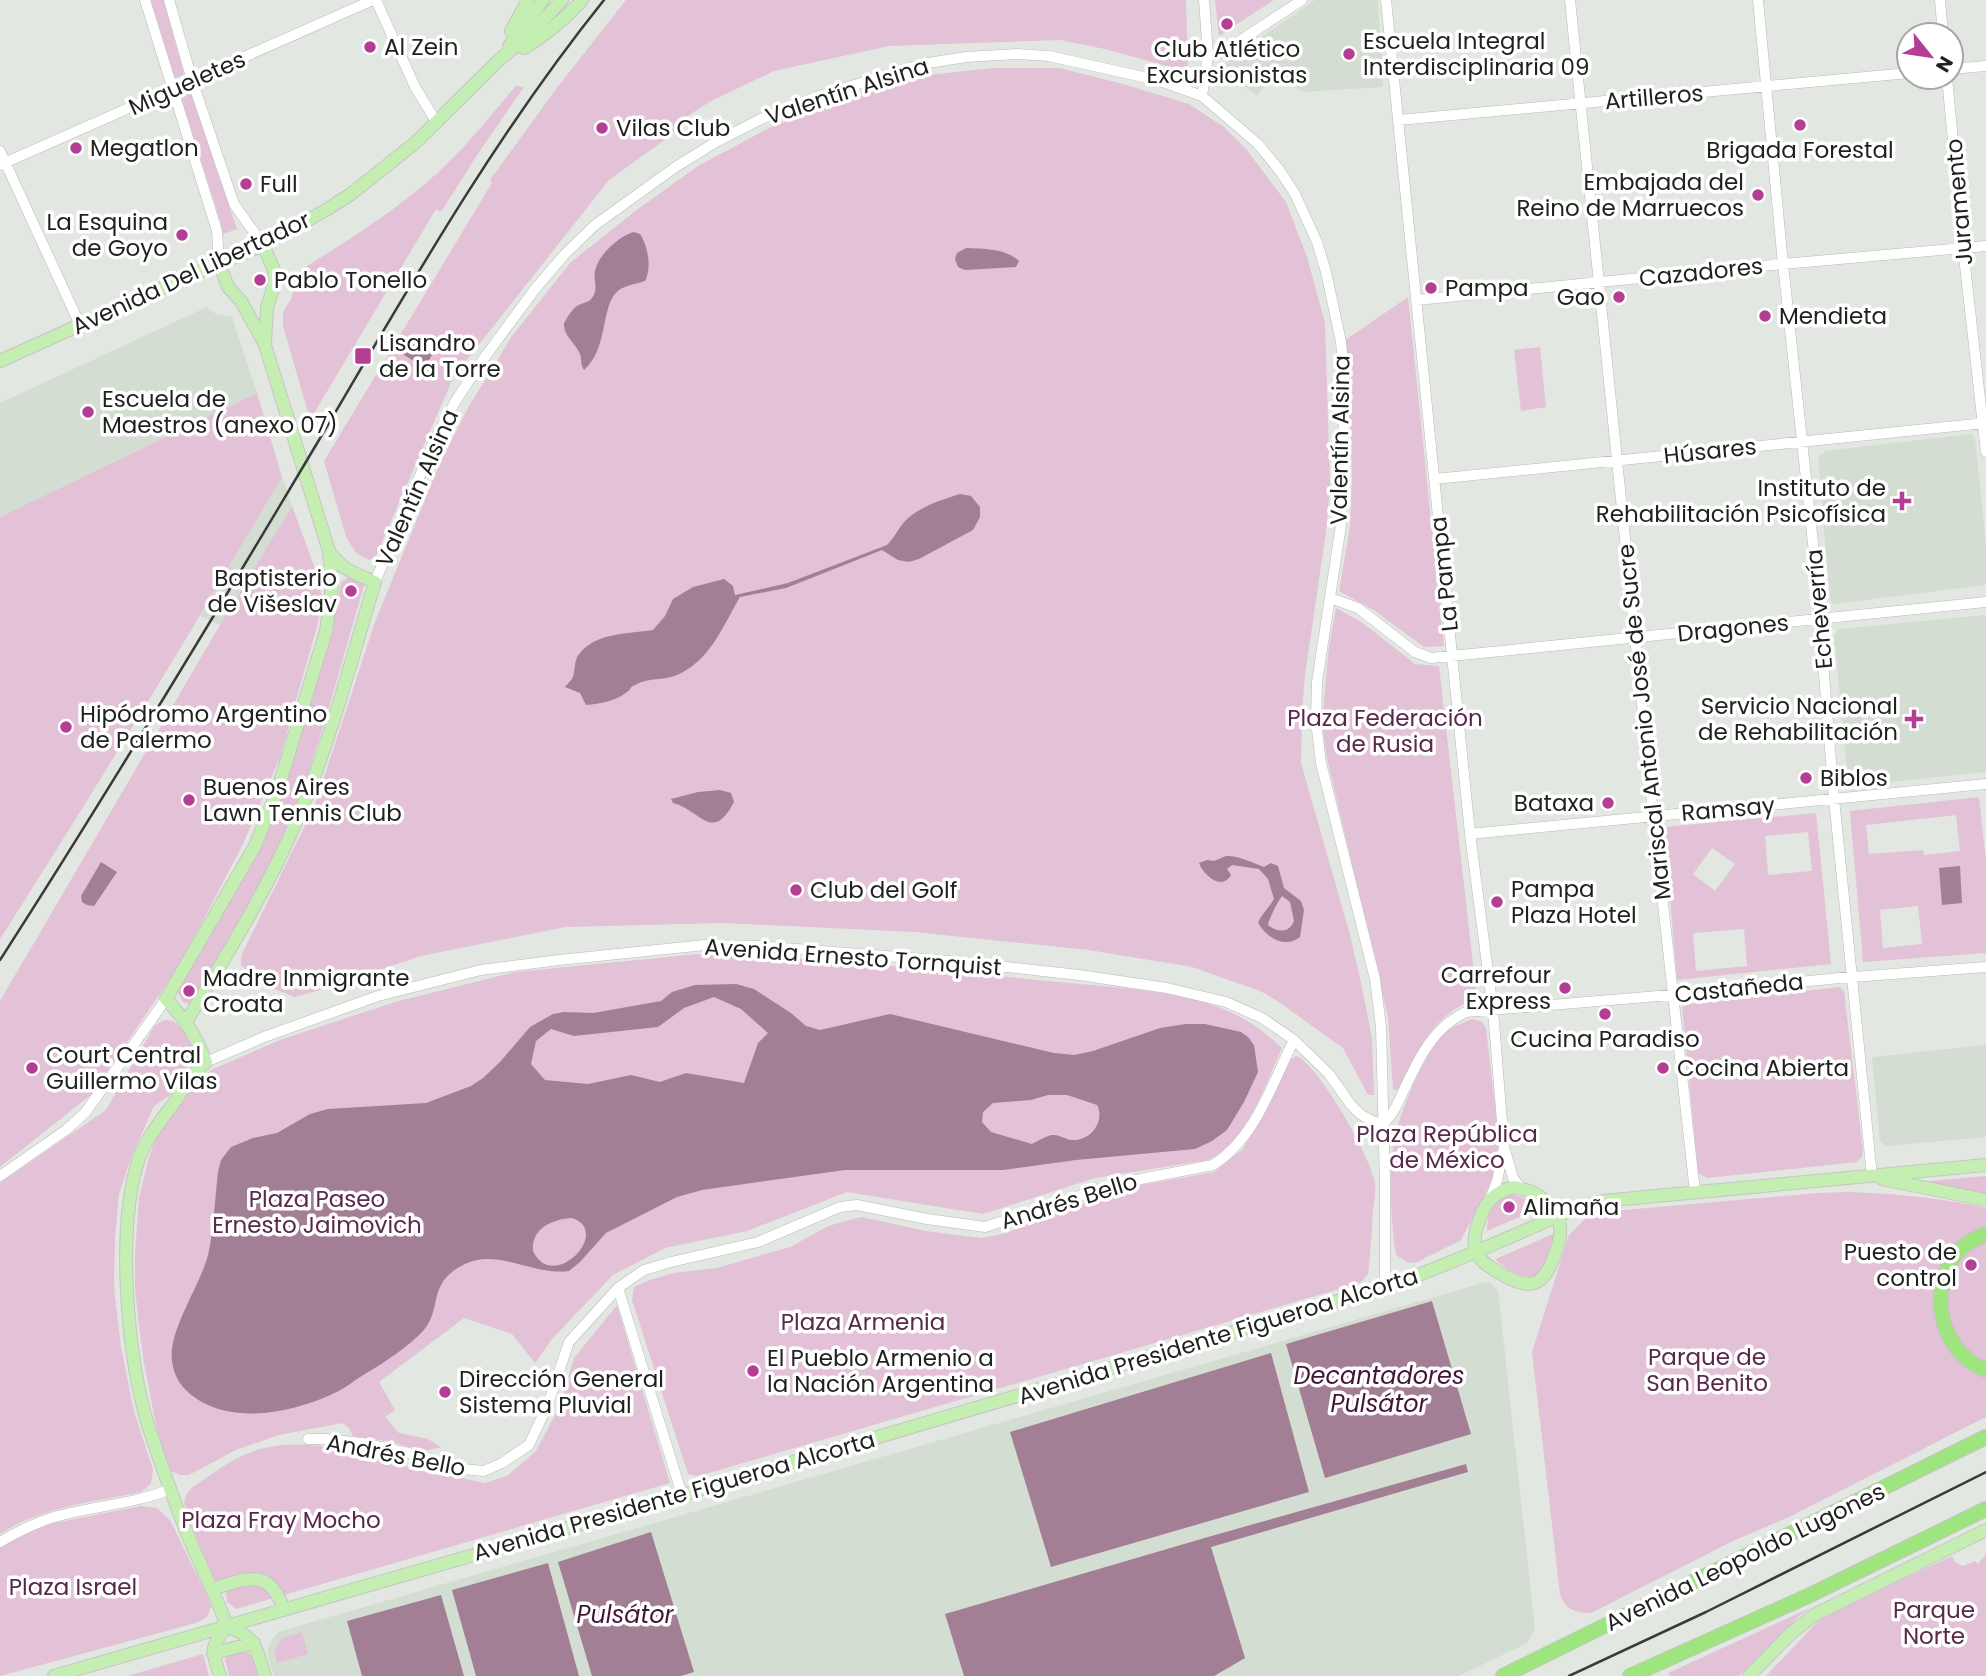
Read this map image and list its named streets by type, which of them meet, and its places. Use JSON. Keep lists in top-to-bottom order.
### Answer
{
  "streets": {
    "highway": ["Avenida Leopoldo Lugones"],
    "main road": ["Valentín Alsina", "Avenida Del Libertador", "Avenida Presidente Figueroa Alcorta"],
    "street": [
      "Migueletes",
      "Artilleros",
      "Juramento",
      "Cazadores",
      "Húsares",
      "La Pampa",
      "Echeverría",
      "Dragones",
      "Mariscal Antonio José de Sucre",
      "Ramsay",
      "Avenida Ernesto Tornquist",
      "Castañeda",
      "Andrés Bello"
    ]
  },
  "crossings": [
    ["Valentín Alsina", "Dragones"],
    ["Valentín Alsina", "Avenida Ernesto Tornquist"],
    ["Valentín Alsina", "Castañeda"],
    ["Valentín Alsina", "Avenida Presidente Figueroa Alcorta"],
    ["Artilleros", "La Pampa"],
    ["Artilleros", "Echeverría"],
    ["Artilleros", "Mariscal Antonio José de Sucre"],
    ["Juramento", "Cazadores"],
    ["Juramento", "Húsares"],
    ["Cazadores", "La Pampa"],
    ["Cazadores", "Echeverría"],
    ["Cazadores", "Mariscal Antonio José de Sucre"],
    ["Húsares", "La Pampa"],
    ["Húsares", "Echeverría"],
    ["Húsares", "Mariscal Antonio José de Sucre"],
    ["La Pampa", "Dragones"],
    ["La Pampa", "Ramsay"],
    ["La Pampa", "Castañeda"],
    ["Echeverría", "Dragones"],
    ["Echeverría", "Ramsay"],
    ["Echeverría", "Castañeda"],
    ["Echeverría", "Avenida Presidente Figueroa Alcorta"],
    ["Dragones", "Mariscal Antonio José de Sucre"],
    ["Mariscal Antonio José de Sucre", "Ramsay"],
    ["Mariscal Antonio José de Sucre", "Castañeda"],
    ["Mariscal Antonio José de Sucre", "Avenida Presidente Figueroa Alcorta"],
    ["Avenida Ernesto Tornquist", "Castañeda"],
    ["Avenida Ernesto Tornquist", "Andrés Bello"]
  ],
  "water": ["Decantadores Pulsátor", "Pulsátor"],
  "parks": [
    "Plaza Federación de Rusia",
    "Plaza República de México",
    "Plaza Paseo Ernesto Jaimovich",
    "Plaza Armenia",
    "Parque de San Benito",
    "Plaza Fray Mocho",
    "Plaza Israel",
    "Parque Norte"
  ],
  "places": {
    "other": [
      "Club Atlético Excursionistas",
      "Al Zein",
      "Escuela Integral Interdisciplinaria 09",
      "Brigada Forestal",
      "Vilas Club",
      "Megatlon",
      "Full",
      "Embajada del Reino de Marruecos",
      "La Esquina de Goyo",
      "Pablo Tonello",
      "Pampa",
      "Gao",
      "Mendieta",
      "Escuela de Maestros (anexo 07)",
      "Baptisterio de Višeslav",
      "Hipódromo Argentino de Palermo",
      "Biblos",
      "Buenos Aires Lawn Tennis Club",
      "Bataxa",
      "Club del Golf",
      "Pampa Plaza Hotel",
      "Carrefour Express",
      "Madre Inmigrante Croata",
      "Cucina Paradiso",
      "Court Central Guillermo Vilas",
      "Cocina Abierta",
      "Alimaña",
      "Puesto de control",
      "El Pueblo Armenio a la Nación Argentina",
      "Dirección General Sistema Pluvial"
    ],
    "transit": ["Lisandro de la Torre"],
    "health": ["Instituto de Rehabilitación Psicofísica", "Servicio Nacional de Rehabilitación"]
  },
  "north": "bottom right"
}
